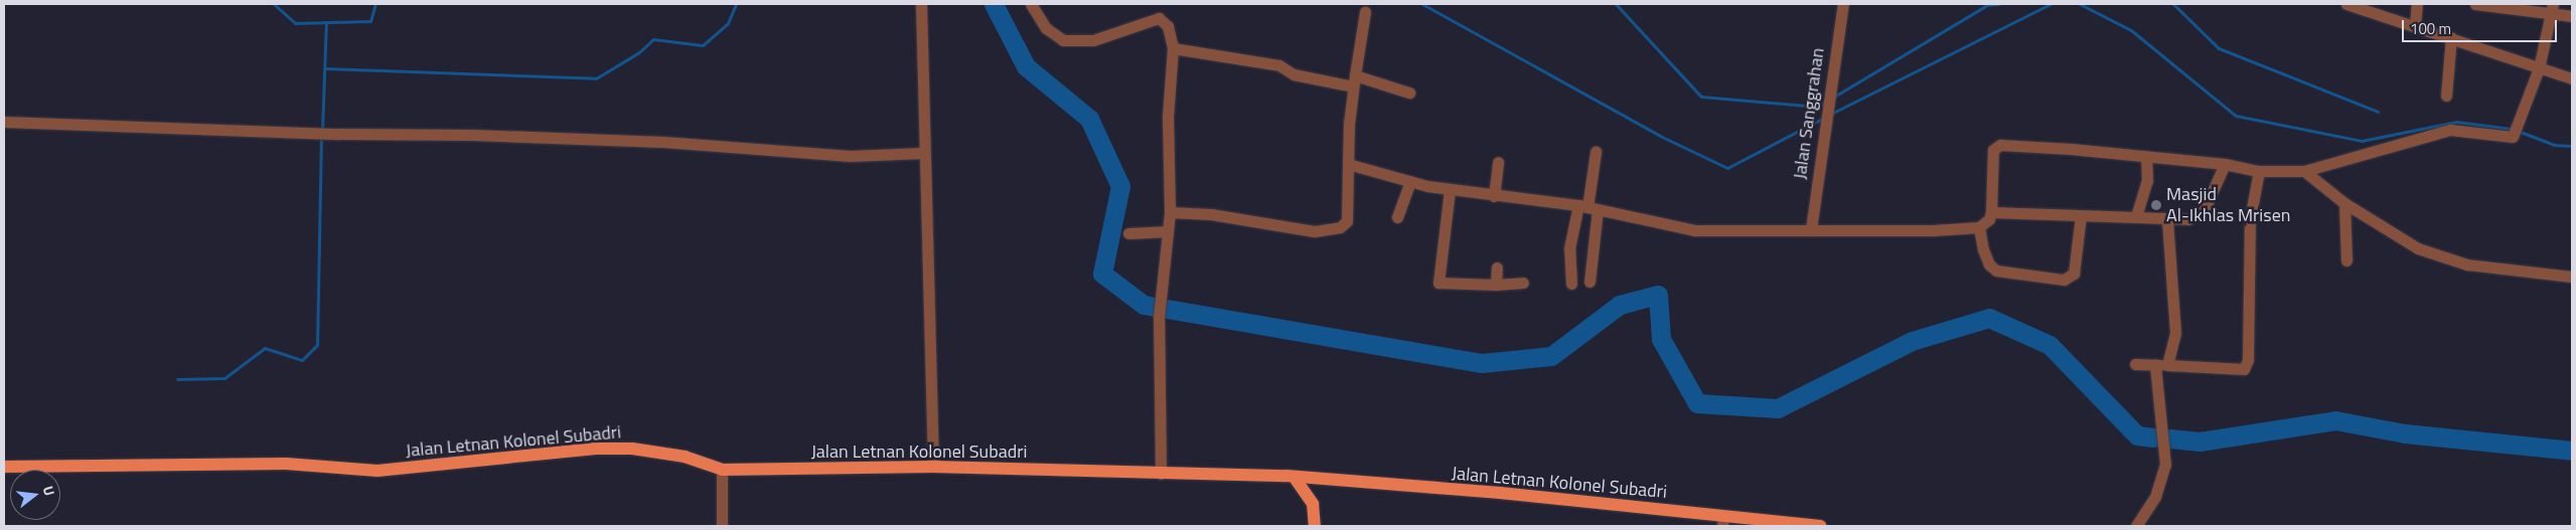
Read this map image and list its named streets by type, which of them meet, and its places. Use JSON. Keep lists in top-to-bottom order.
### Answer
{
  "streets": {
    "main road": ["Jalan Letnan Kolonel Subadri"],
    "street": ["Jalan Sanggrahan"]
  },
  "places": ["Masjid Al-Ikhlas Mrisen"],
  "scale_bar": "100 m",
  "north": "right"
}
